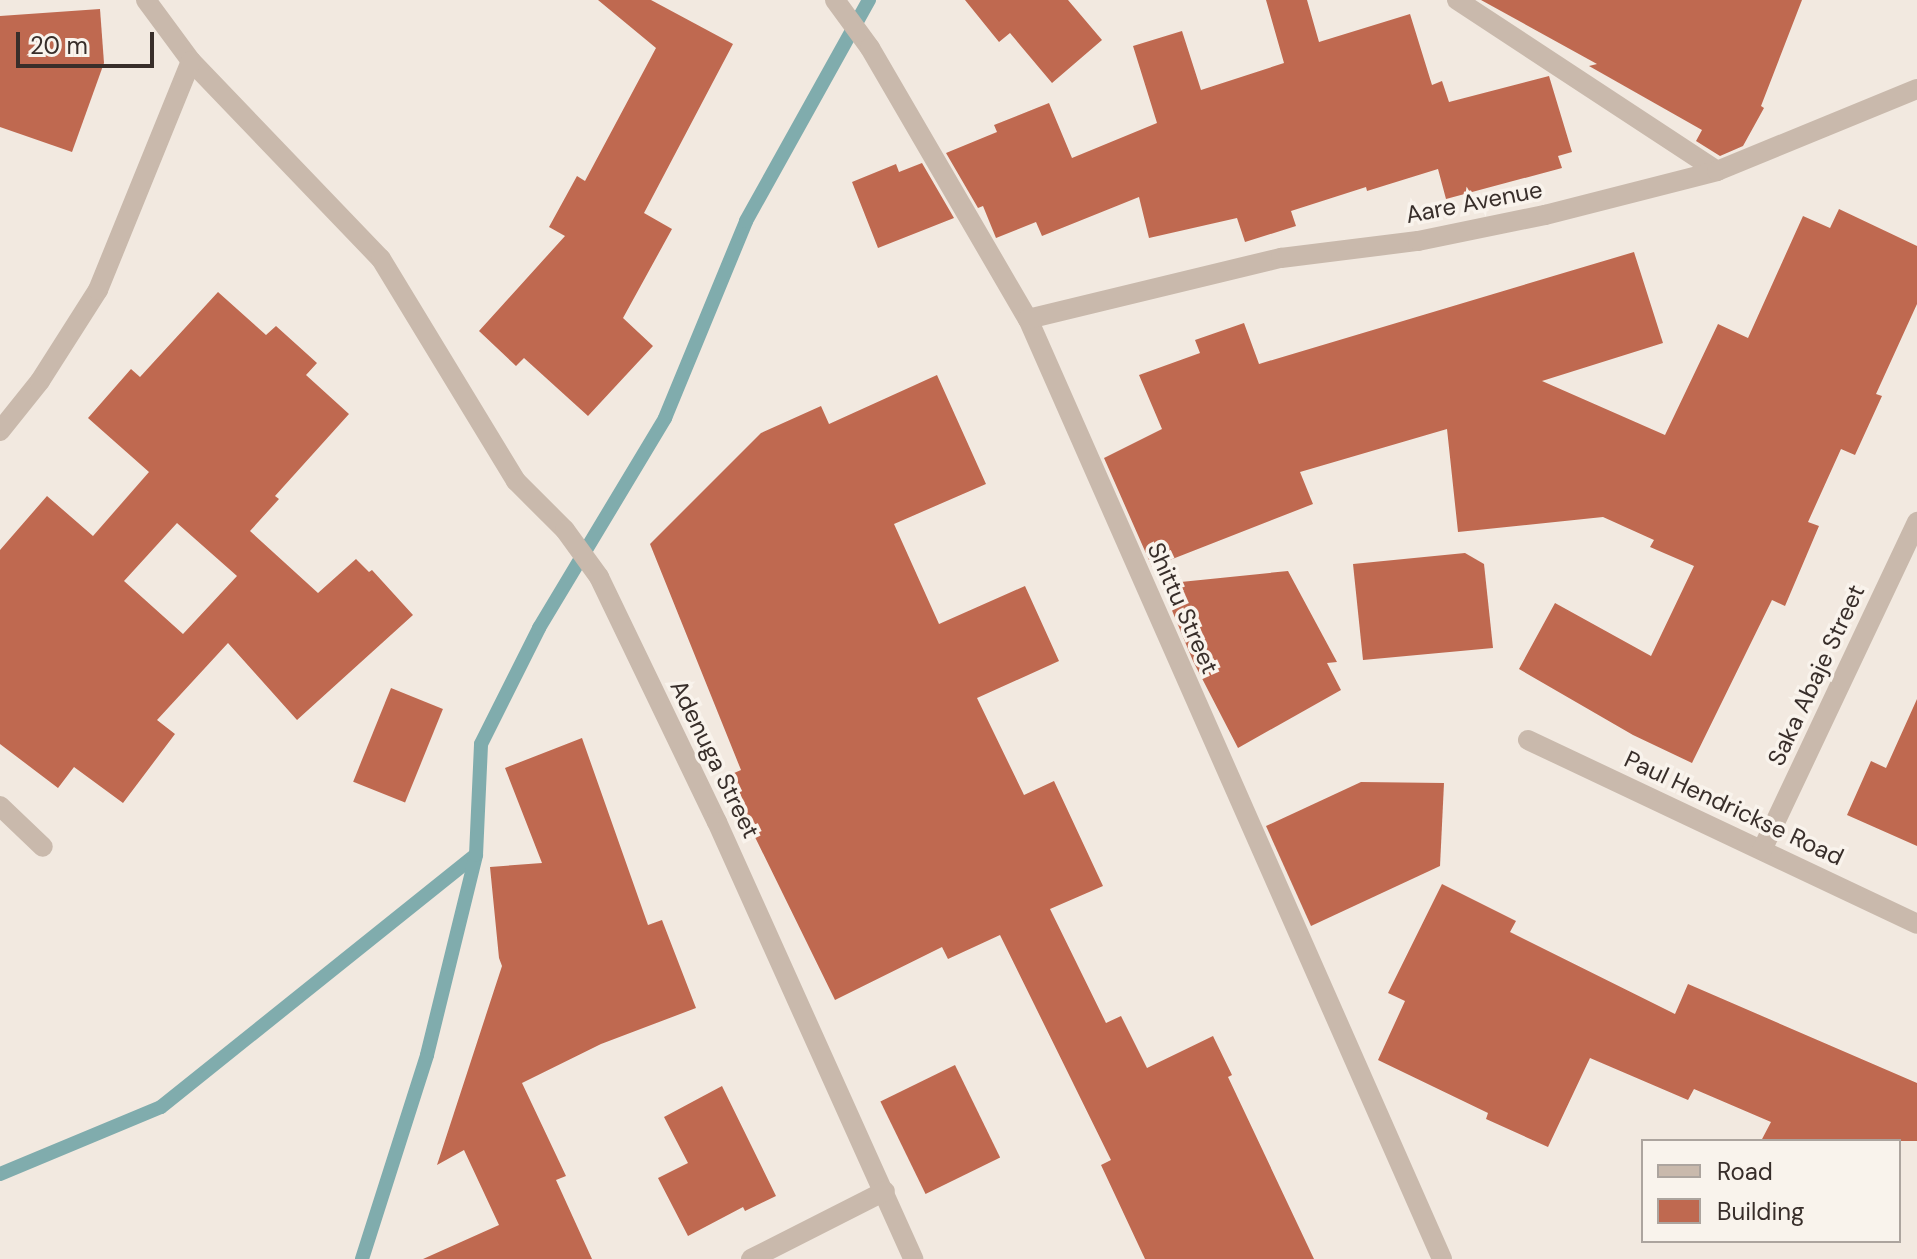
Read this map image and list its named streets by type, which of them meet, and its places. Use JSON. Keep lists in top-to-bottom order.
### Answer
{
  "streets": {
    "street": [
      "Aare Avenue",
      "Shittu Street",
      "Saka Abaje Street",
      "Adenuga Street",
      "Paul Hendrickse Road"
    ]
  },
  "crossings": [
    ["Aare Avenue", "Shittu Street"],
    ["Saka Abaje Street", "Paul Hendrickse Road"]
  ],
  "legend": ["Road", "Building"],
  "scale_bar": "20 m"
}
